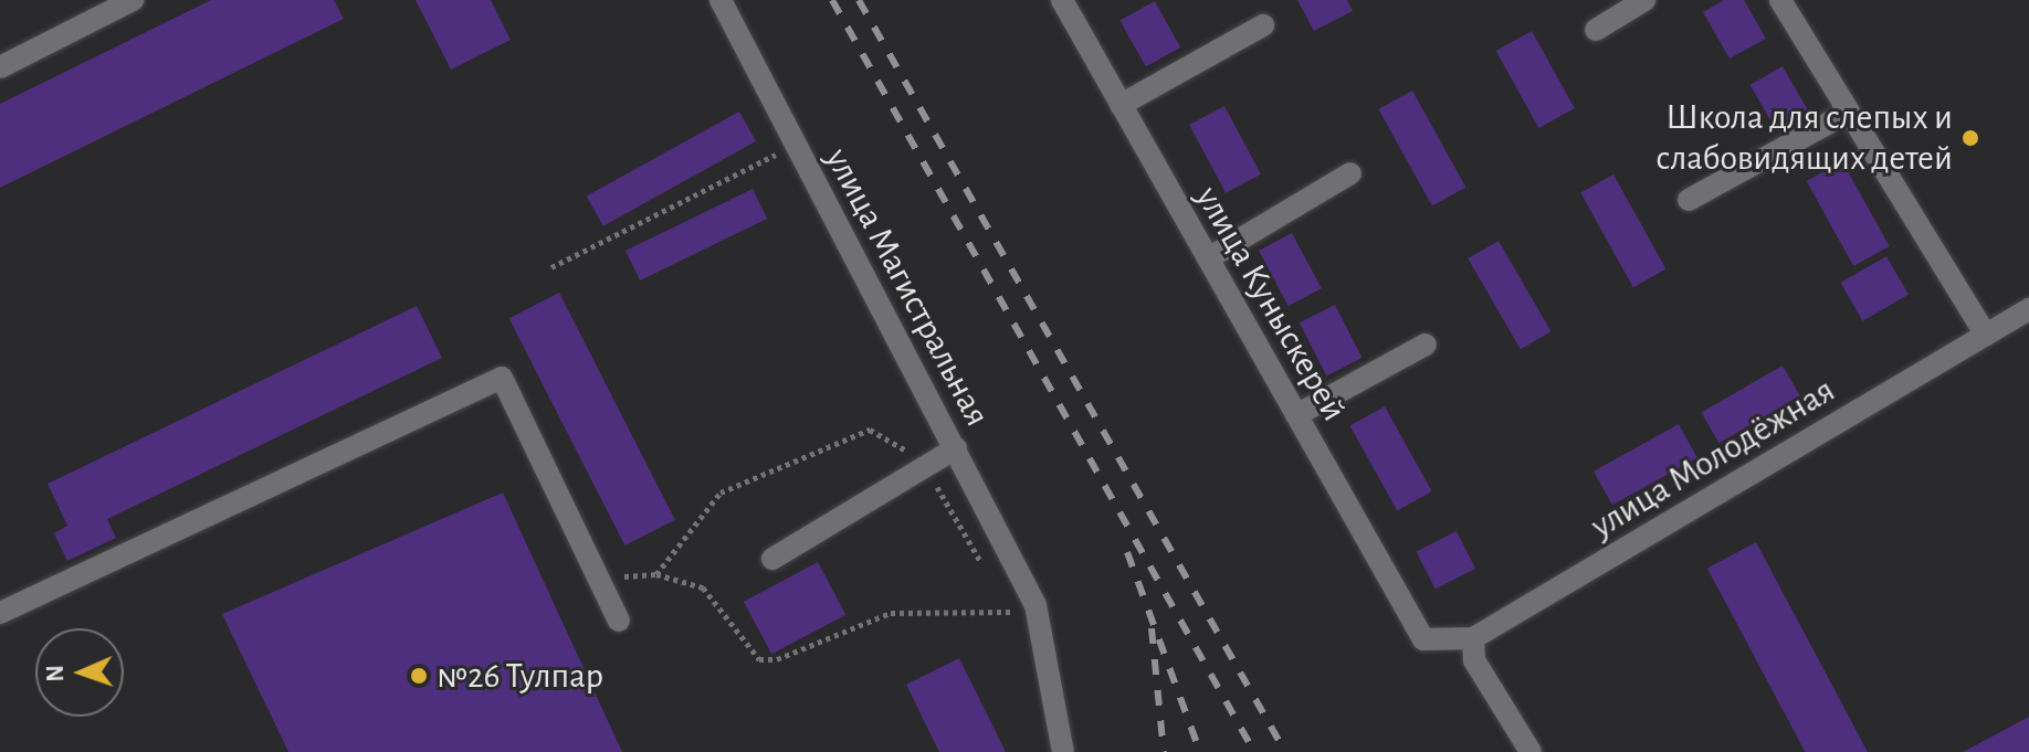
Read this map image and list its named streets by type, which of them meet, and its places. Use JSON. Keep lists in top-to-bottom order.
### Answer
{
  "streets": {
    "street": ["улица Магистральная", "улица Куныскерей", "улица Молодёжная"]
  },
  "crossings": [
    ["улица Куныскерей", "улица Молодёжная"]
  ],
  "places": ["Школа для слепых и слабовидящих детей", "№26 Тулпар"],
  "north": "left"
}
